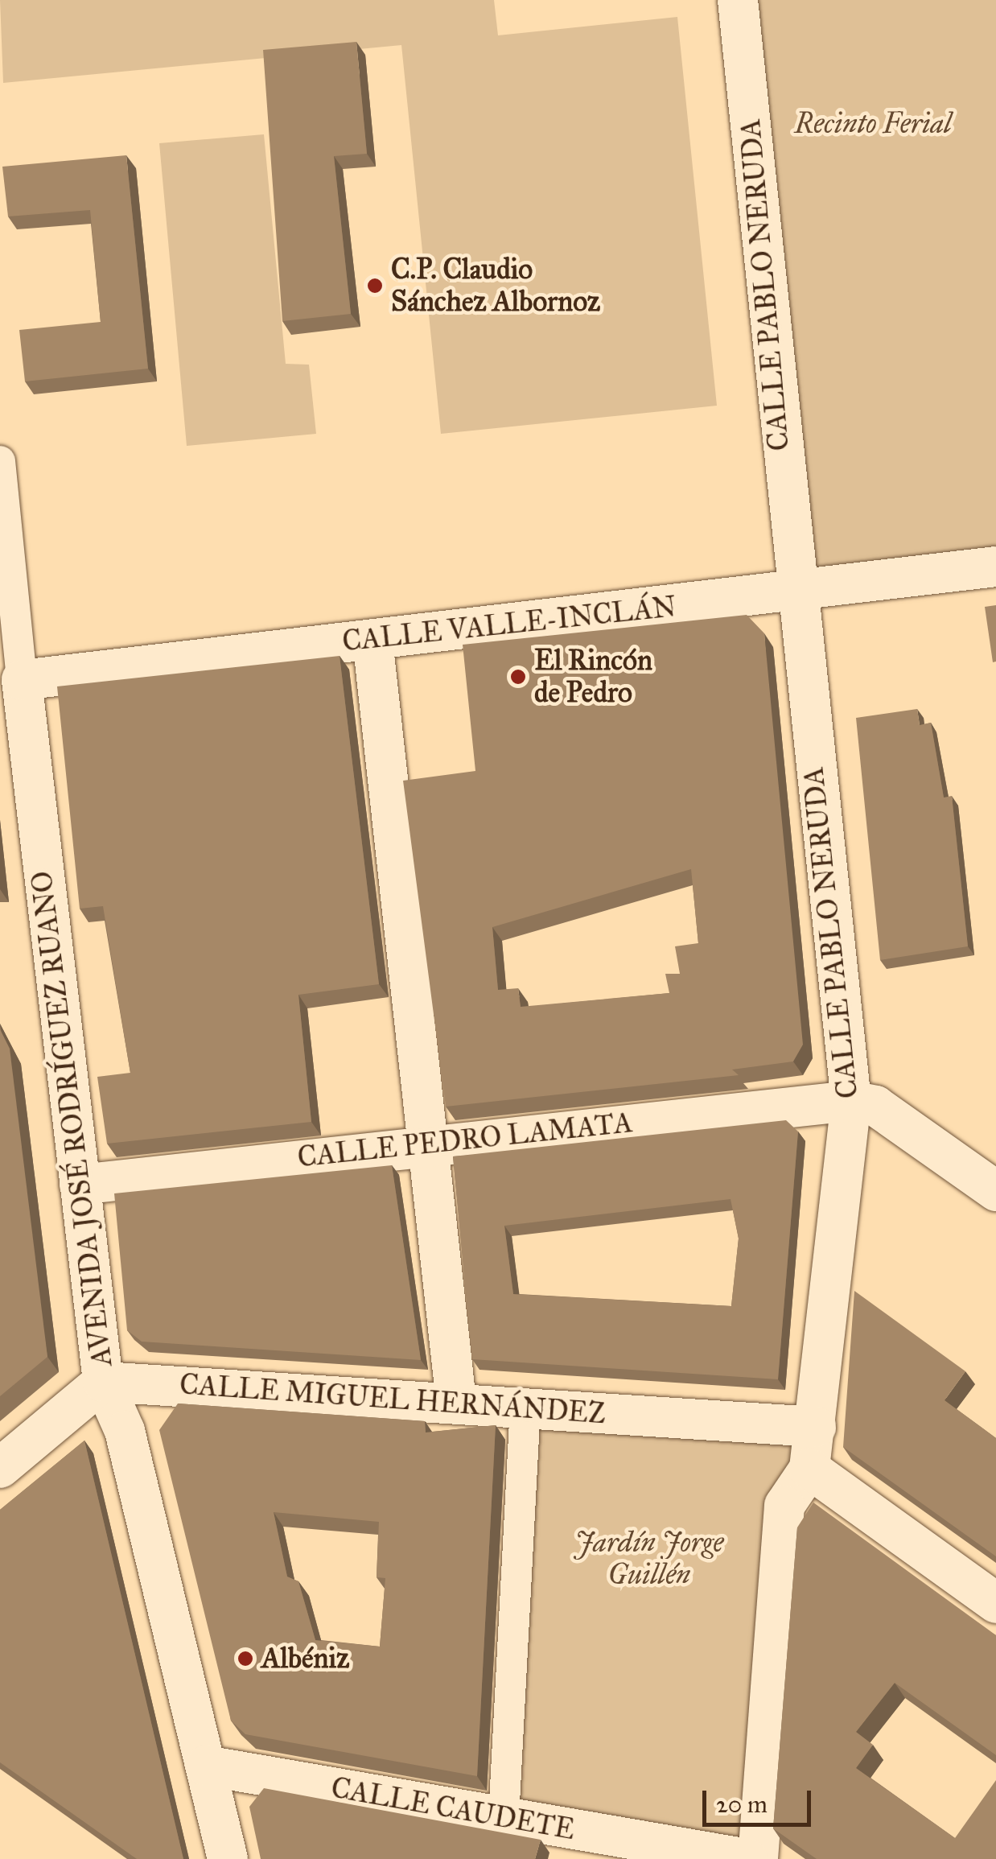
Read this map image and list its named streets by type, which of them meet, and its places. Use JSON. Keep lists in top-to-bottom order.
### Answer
{
  "streets": {
    "street": [
      "CALLE PABLO NERUDA",
      "CALLE VALLE-INCLÁN",
      "AVENIDA JOSÉ RODRÍGUEZ RUANO",
      "CALLE PEDRO LAMATA",
      "CALLE MIGUEL HERNÁNDEZ",
      "CALLE CAUDETE"
    ]
  },
  "crossings": [
    ["CALLE PABLO NERUDA", "CALLE VALLE-INCLÁN"],
    ["CALLE PABLO NERUDA", "CALLE PEDRO LAMATA"],
    ["CALLE PABLO NERUDA", "CALLE MIGUEL HERNÁNDEZ"],
    ["CALLE VALLE-INCLÁN", "AVENIDA JOSÉ RODRÍGUEZ RUANO"],
    ["AVENIDA JOSÉ RODRÍGUEZ RUANO", "CALLE PEDRO LAMATA"],
    ["AVENIDA JOSÉ RODRÍGUEZ RUANO", "CALLE MIGUEL HERNÁNDEZ"],
    ["AVENIDA JOSÉ RODRÍGUEZ RUANO", "CALLE CAUDETE"]
  ],
  "parks": ["Recinto Ferial", "Jardín Jorge Guillén"],
  "places": ["C.P. Claudio Sánchez Albornoz", "El Rincón de Pedro", "Albéniz"],
  "scale_bar": "20 m"
}
